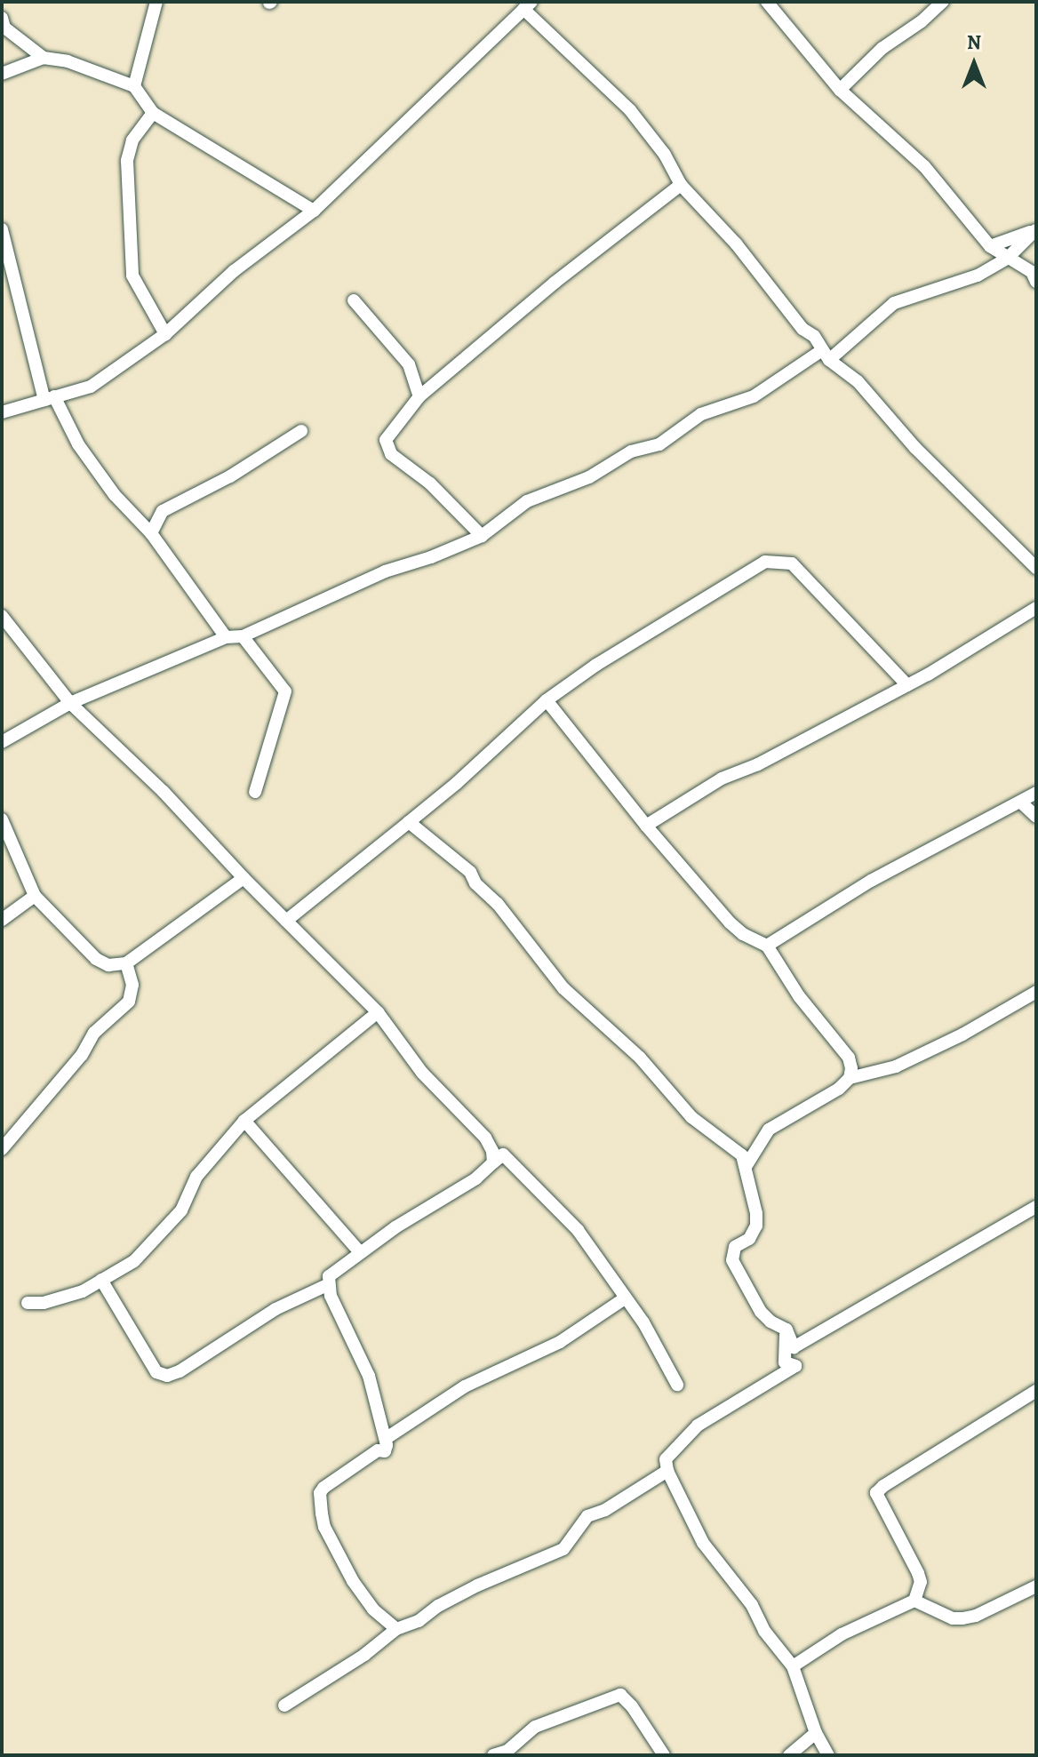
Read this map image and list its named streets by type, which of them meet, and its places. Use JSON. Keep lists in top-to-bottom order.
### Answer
{
  "north": "top"
}
